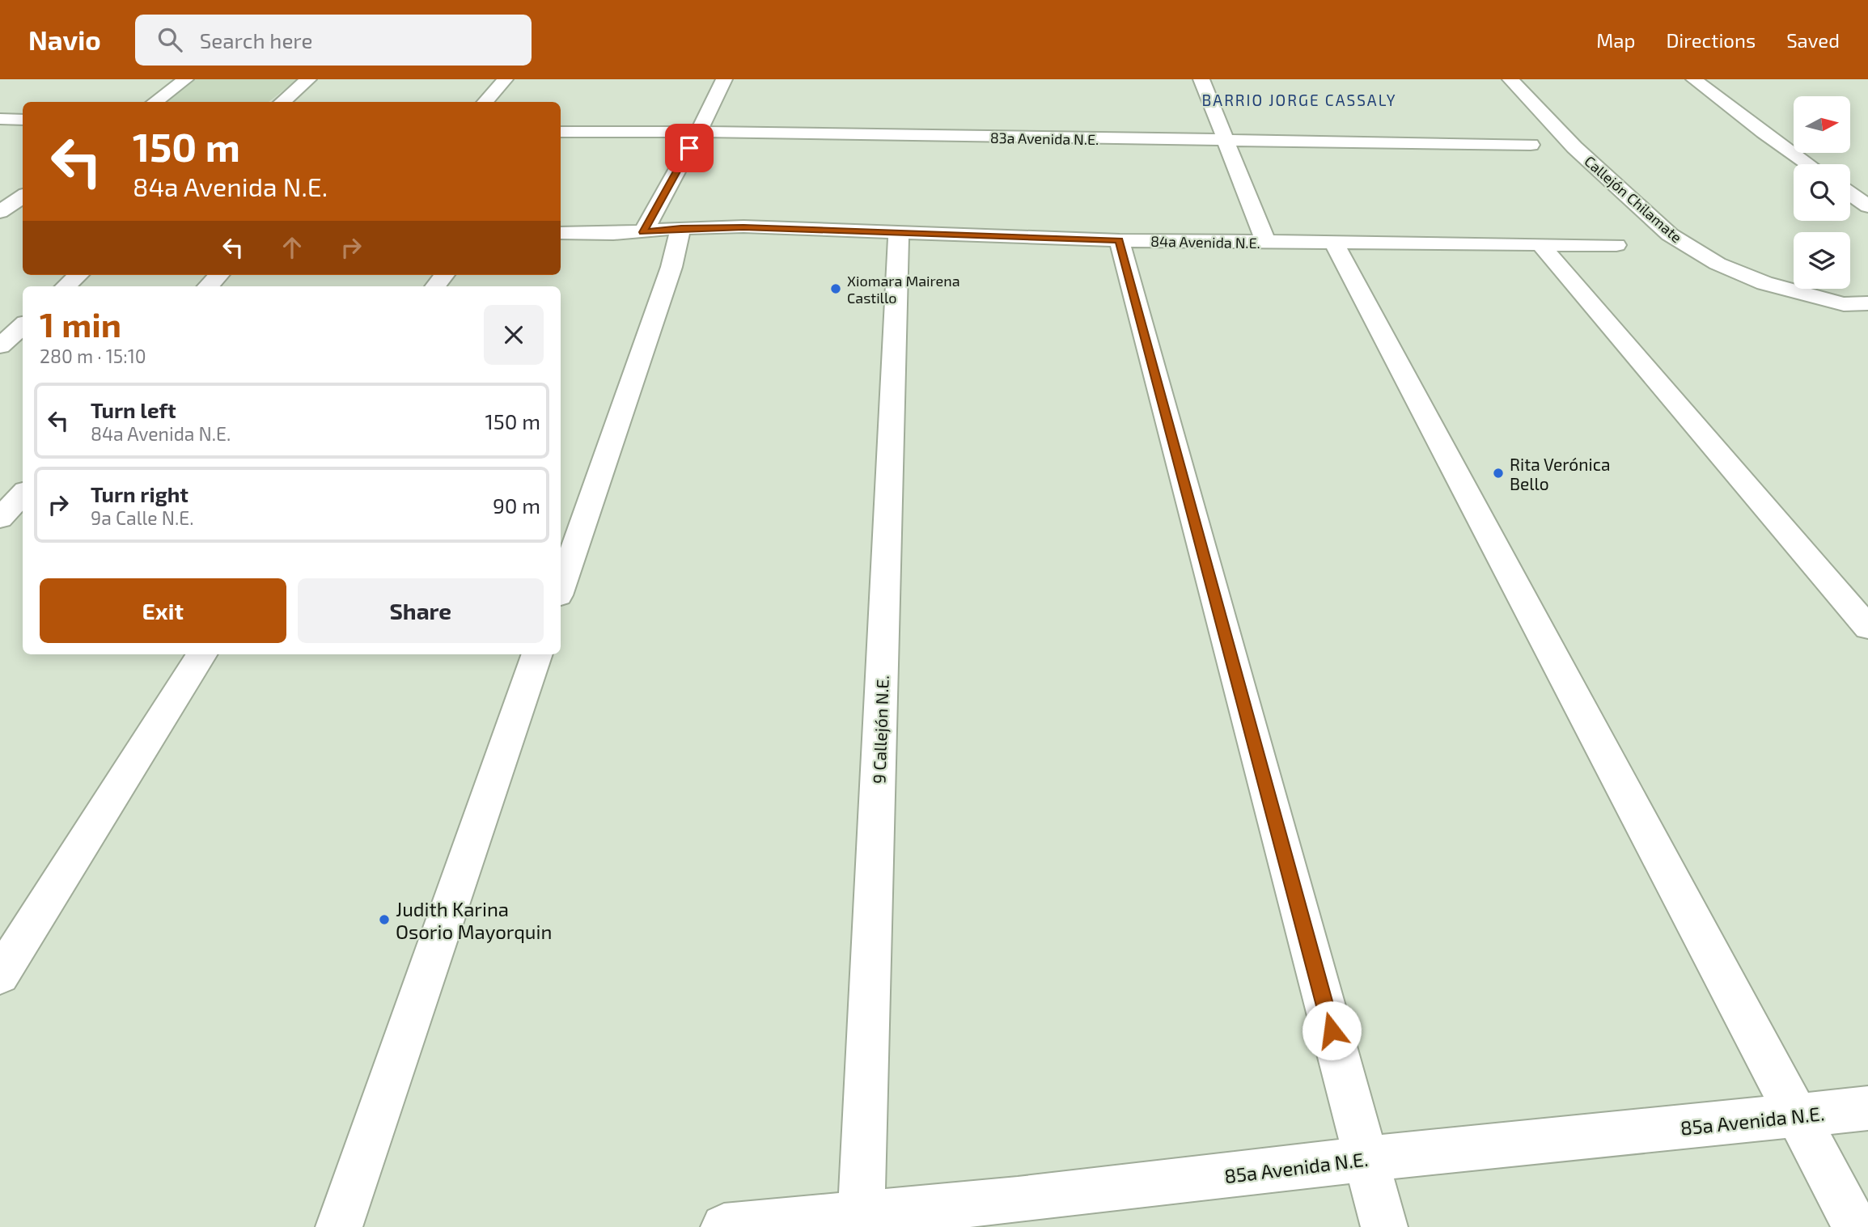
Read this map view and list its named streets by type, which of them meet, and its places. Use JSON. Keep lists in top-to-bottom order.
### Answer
{
  "streets": {
    "street": [
      "83a Avenida N.E.",
      "Callejón Chilamate",
      "84a Avenida N.E.",
      "9 Callejón N.E.",
      "85a Avenida N.E."
    ]
  },
  "crossings": [
    ["84a Avenida N.E.", "9 Callejón N.E."],
    ["9 Callejón N.E.", "85a Avenida N.E."]
  ],
  "districts": ["BARRIO JORGE CASSALY"],
  "places": ["Xiomara Mairena Castillo", "Rita Verónica Bello", "Judith Karina Osorio Mayorquin"],
  "north": "right",
  "page": {
    "header": "Navio",
    "search": "Search here",
    "nav": ["Map", "Directions", "Saved"],
    "turn": ["150 m", "84a Avenida N.E."],
    "heading": ["1 min", "280 m · 15:10"],
    "list": [
      {
        "name": "Turn left",
        "note": "84a Avenida N.E.",
        "value": "150 m"
      },
      {
        "name": "Turn right",
        "note": "9a Calle N.E.",
        "value": "90 m"
      }
    ],
    "buttons": ["Exit", "Share"]
  }
}
